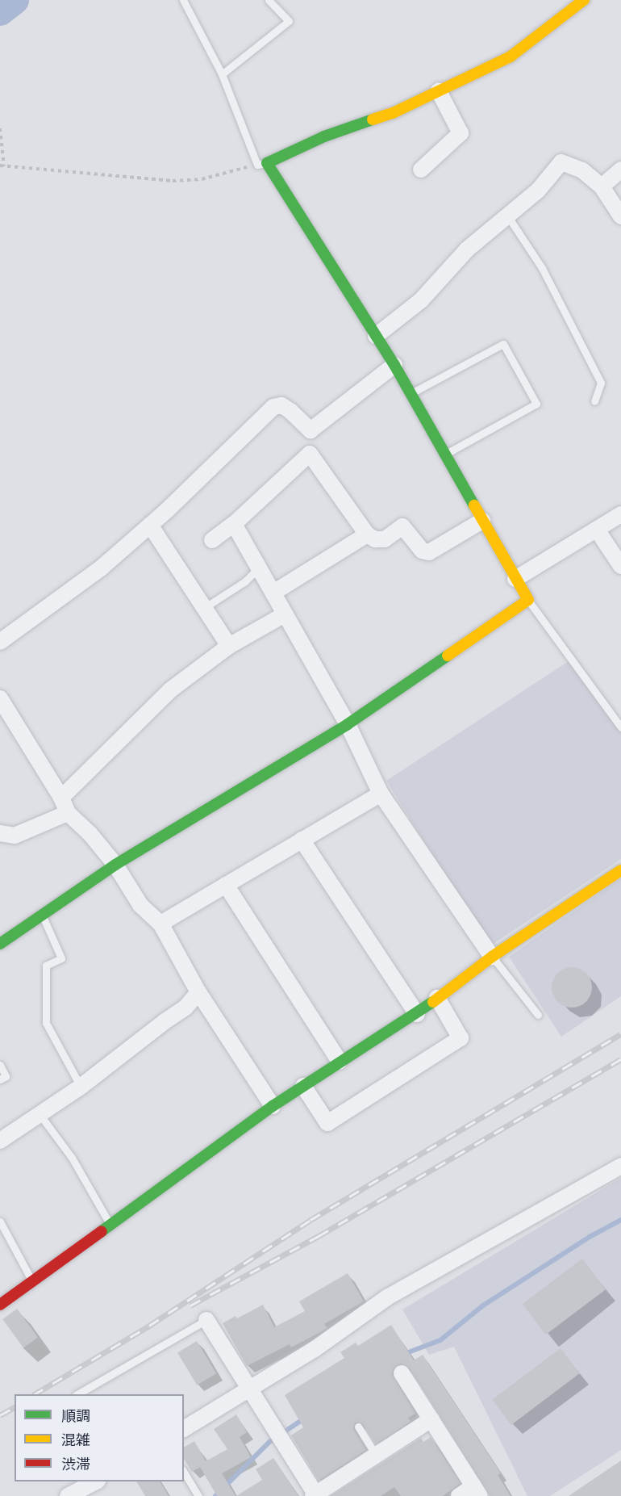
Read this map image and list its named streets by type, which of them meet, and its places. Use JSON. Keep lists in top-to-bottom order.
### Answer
{
  "legend": ["順調", "混雑", "渋滞"]
}
